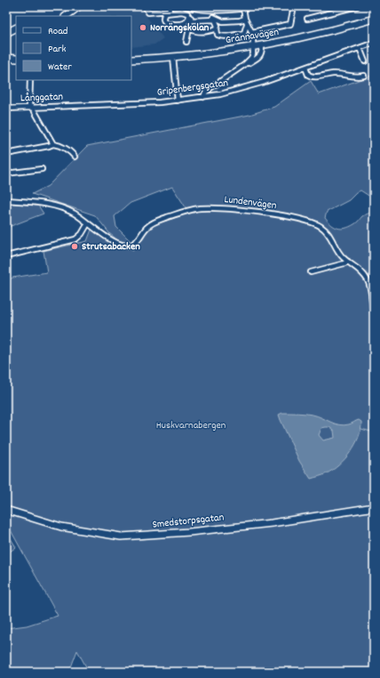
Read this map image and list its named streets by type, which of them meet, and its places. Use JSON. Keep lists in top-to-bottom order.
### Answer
{
  "streets": {
    "street": [
      "Grännavägen",
      "Gripenbergsgatan",
      "Långgatan",
      "Lundenvägen",
      "Smedstorpsgatan"
    ]
  },
  "crossings": [
    ["Gripenbergsgatan", "Långgatan"]
  ],
  "parks": ["Huskvarnabergen"],
  "places": ["Norrängskolan", "Strutsabacken"],
  "legend": ["Road", "Park", "Water"]
}
